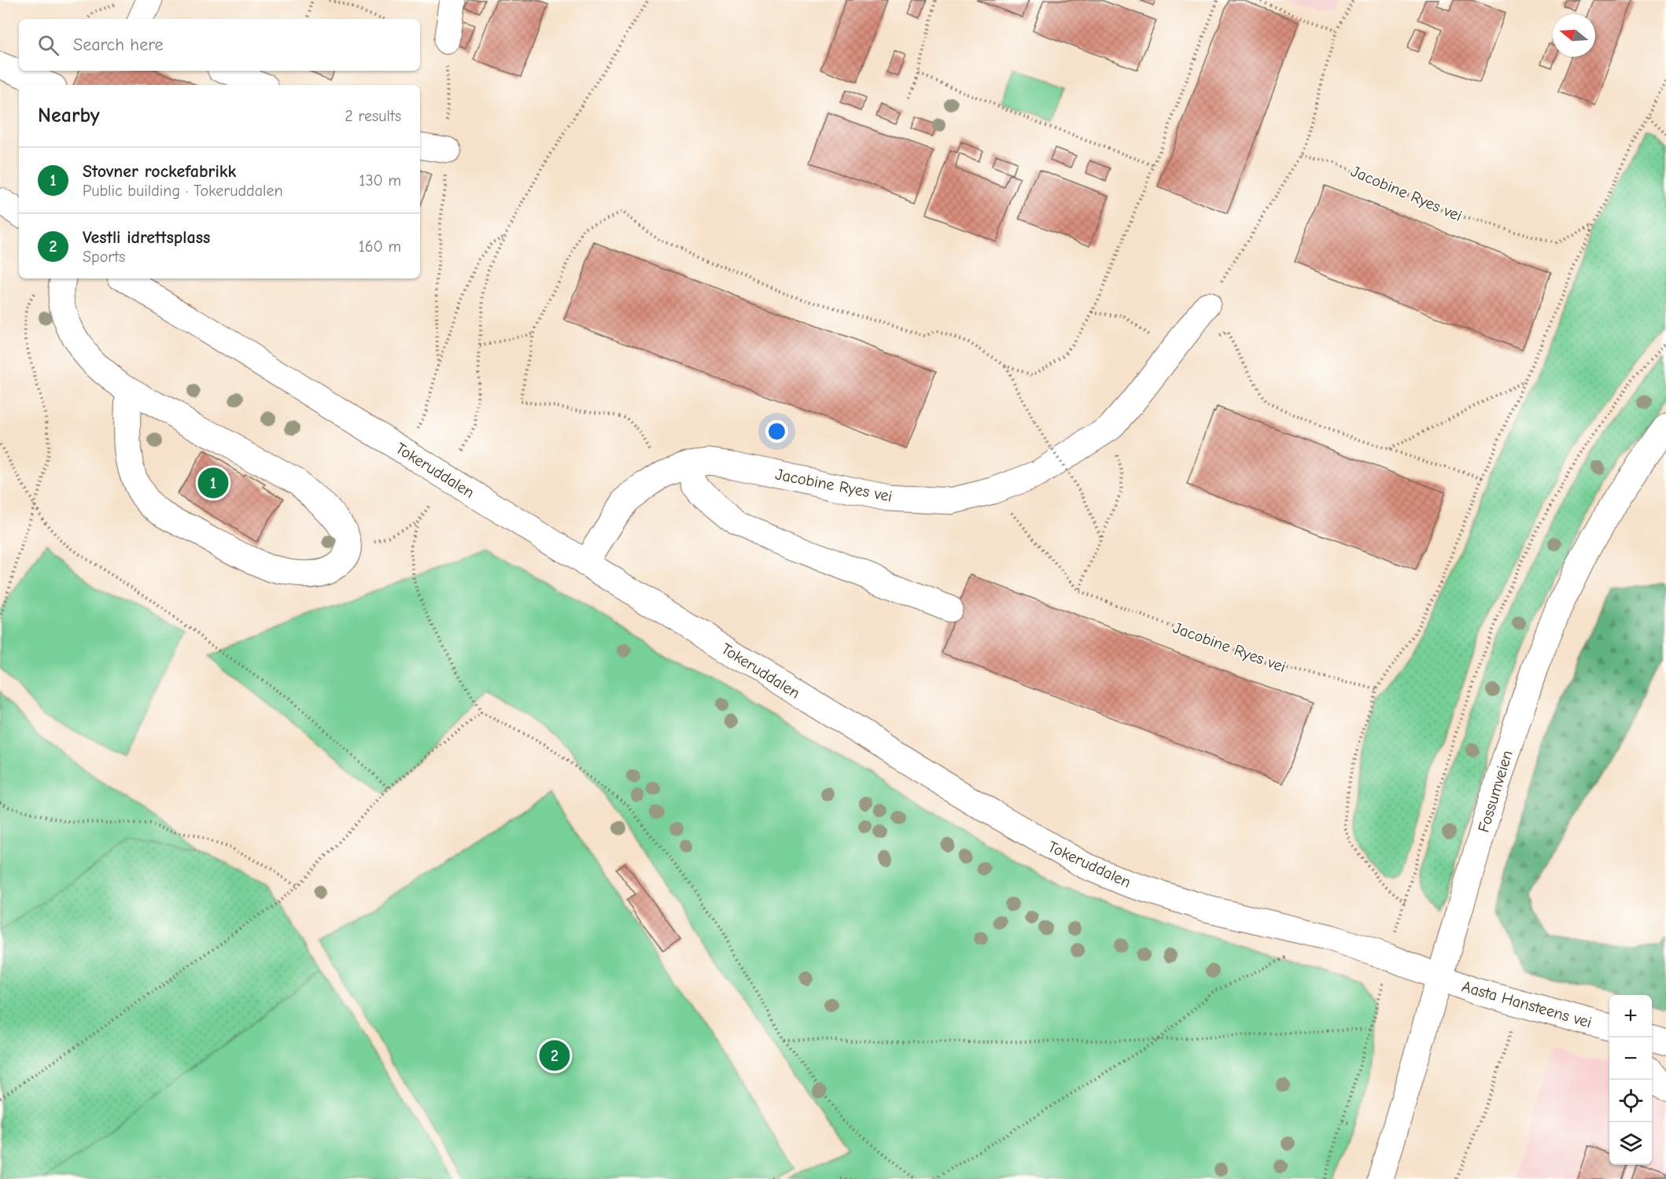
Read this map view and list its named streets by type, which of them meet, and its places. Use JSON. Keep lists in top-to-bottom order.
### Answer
{
  "streets": {
    "street": [
      "Jacobine Ryes vei",
      "Tokeruddalen",
      "Fossumveien",
      "Aasta Hansteens vei"
    ]
  },
  "crossings": [
    ["Jacobine Ryes vei", "Tokeruddalen"],
    ["Tokeruddalen", "Fossumveien"],
    ["Tokeruddalen", "Aasta Hansteens vei"],
    ["Fossumveien", "Aasta Hansteens vei"]
  ],
  "north": "left",
  "page": {
    "search": "Search here",
    "heading": ["Nearby", "2 results"],
    "list": [
      {
        "mark": "1",
        "name": "Stovner rockefabrikk",
        "note": "Public building · Tokeruddalen",
        "value": "130 m"
      },
      {
        "mark": "2",
        "name": "Vestli idrettsplass",
        "note": "Sports",
        "value": "160 m"
      }
    ],
    "pins": ["1", "2"],
    "map_buttons": ["+", "−"]
  }
}
